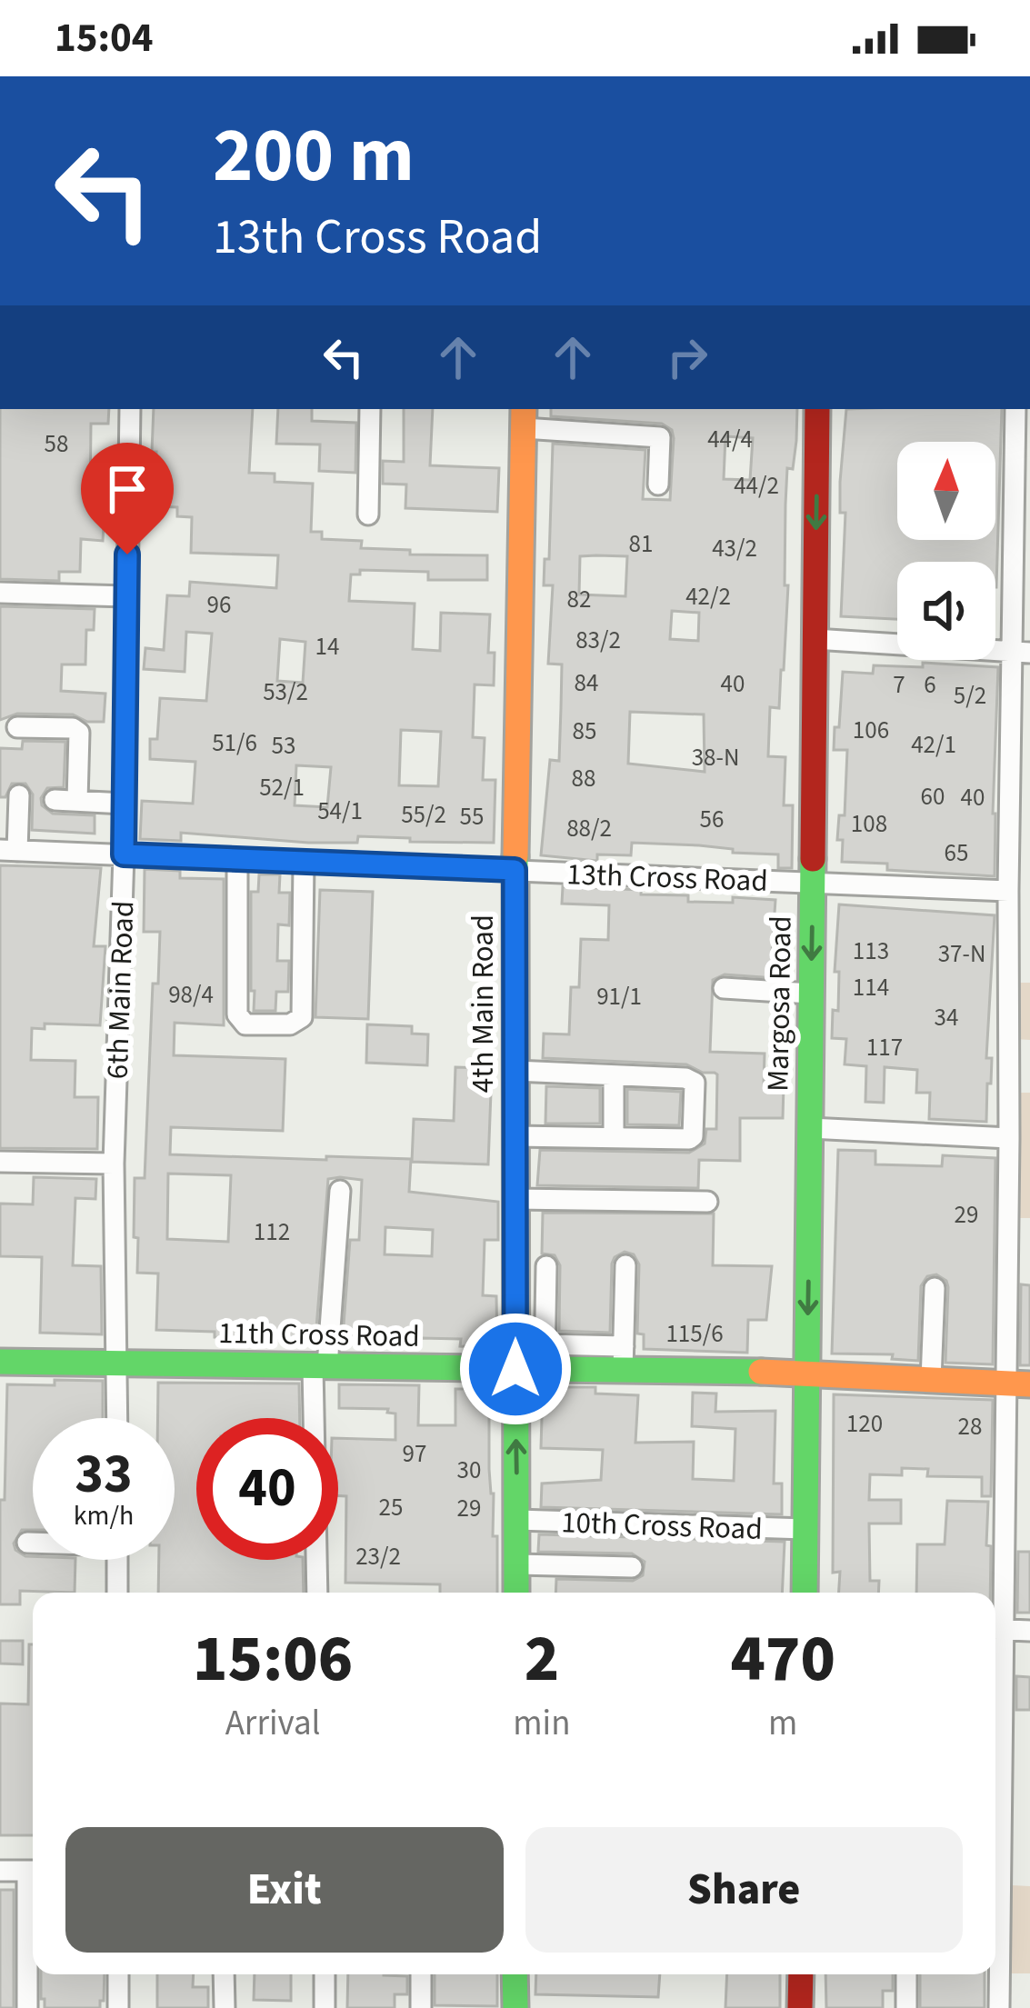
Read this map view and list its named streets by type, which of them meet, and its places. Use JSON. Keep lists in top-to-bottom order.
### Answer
{
  "streets": {
    "street": [
      "13th Cross Road",
      "6th Main Road",
      "4th Main Road",
      "Margosa Road",
      "11th Cross Road",
      "10th Cross Road"
    ]
  },
  "crossings": [
    ["13th Cross Road", "6th Main Road"],
    ["13th Cross Road", "4th Main Road"],
    ["13th Cross Road", "Margosa Road"],
    ["6th Main Road", "11th Cross Road"],
    ["4th Main Road", "11th Cross Road"],
    ["4th Main Road", "10th Cross Road"],
    ["Margosa Road", "11th Cross Road"],
    ["Margosa Road", "10th Cross Road"]
  ],
  "house_numbers": [
    "44/4",
    "58",
    "44/2",
    "81",
    "43/2",
    "42/2",
    "82",
    "96",
    "83/2",
    "14",
    "84",
    "40",
    "7",
    "6",
    "53/2",
    "5/2",
    "106",
    "85",
    "51/6",
    "42/1",
    "53",
    "38-N",
    "88",
    "52/1",
    "60",
    "40",
    "54/1",
    "55/2",
    "55",
    "56",
    "108",
    "88/2",
    "65",
    "113",
    "37-N",
    "114",
    "98/4",
    "91/1",
    "34",
    "117",
    "29",
    "112",
    "115/6",
    "120",
    "28",
    "97",
    "30",
    "25",
    "29",
    "23/2"
  ],
  "north": "top",
  "page": {
    "status": "15:04",
    "turn": ["200 m", "13th Cross Road"],
    "speed": "33 km/h",
    "limit": "40",
    "eta": [
      "15:06",
      "Arrival",
      "2",
      "min",
      "470",
      "m"
    ],
    "buttons": ["Exit", "Share"]
  }
}
